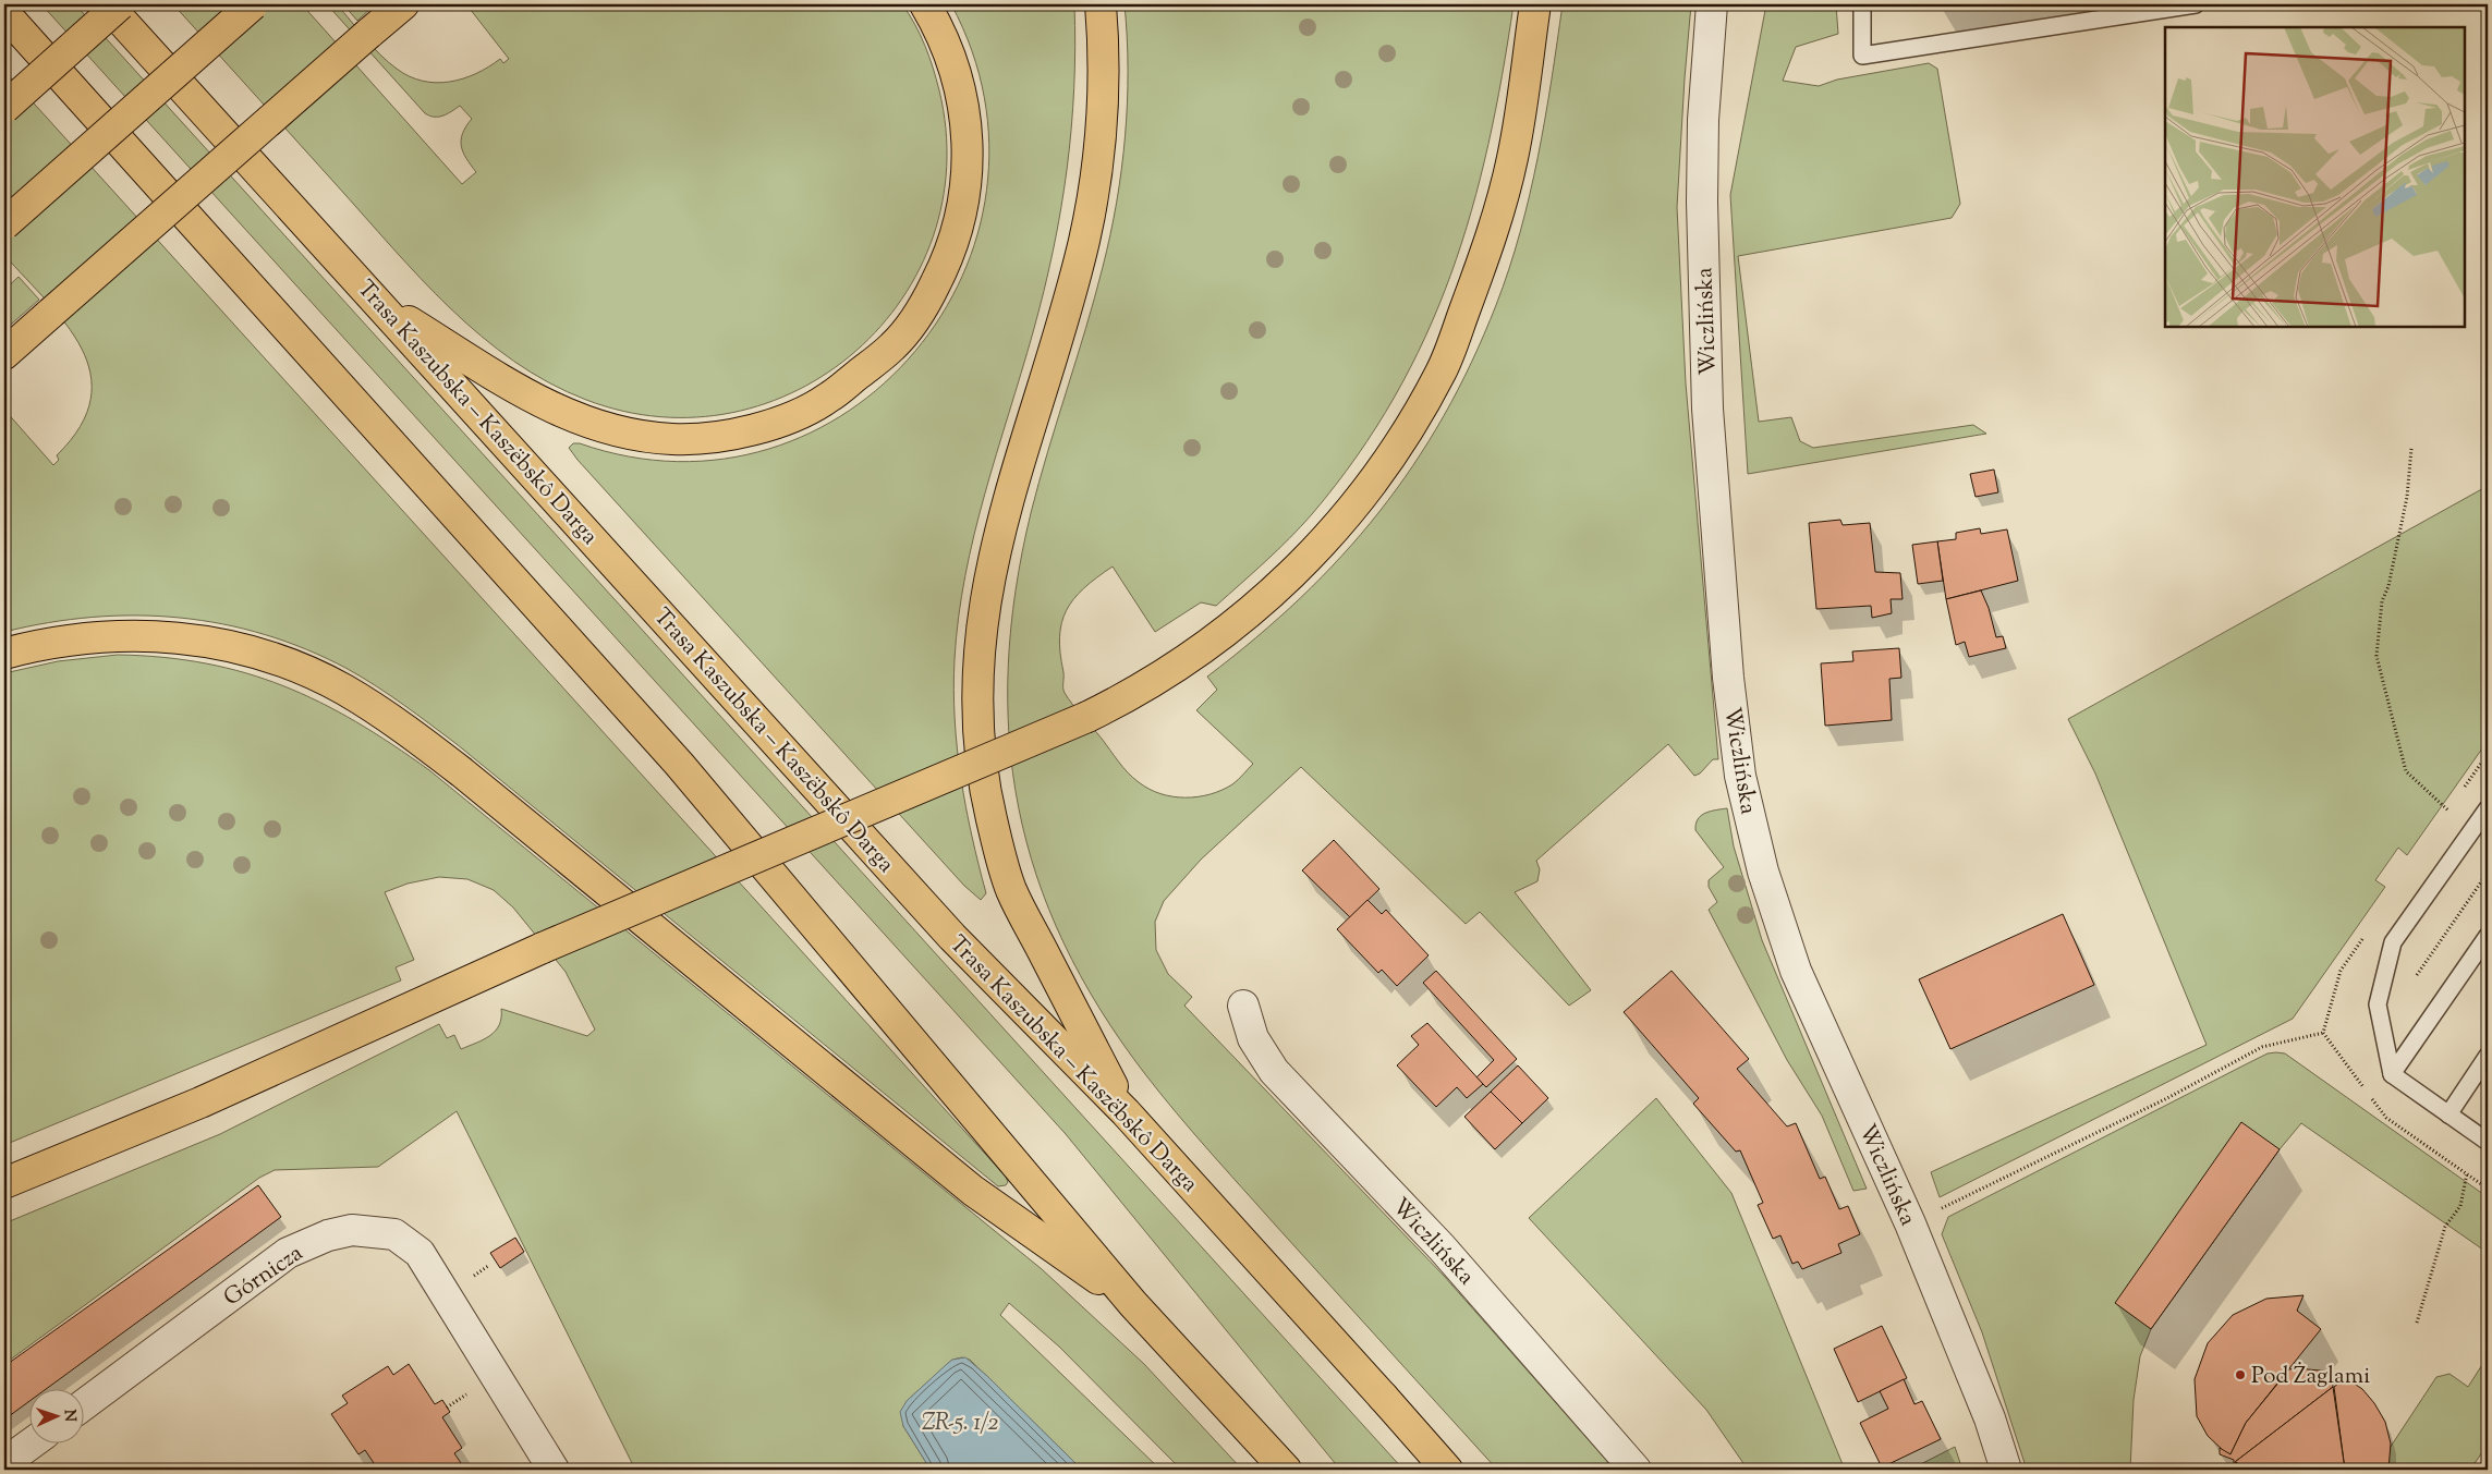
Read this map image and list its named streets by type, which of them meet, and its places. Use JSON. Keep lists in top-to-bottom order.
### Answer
{
  "streets": {
    "main road": ["Trasa Kaszubska – Kaszëbskô Darga"],
    "street": ["Wiczlińska", "Górnicza"]
  },
  "water": ["ZR-5. 1/2"],
  "places": ["Pod Żaglami"],
  "north": "right"
}
